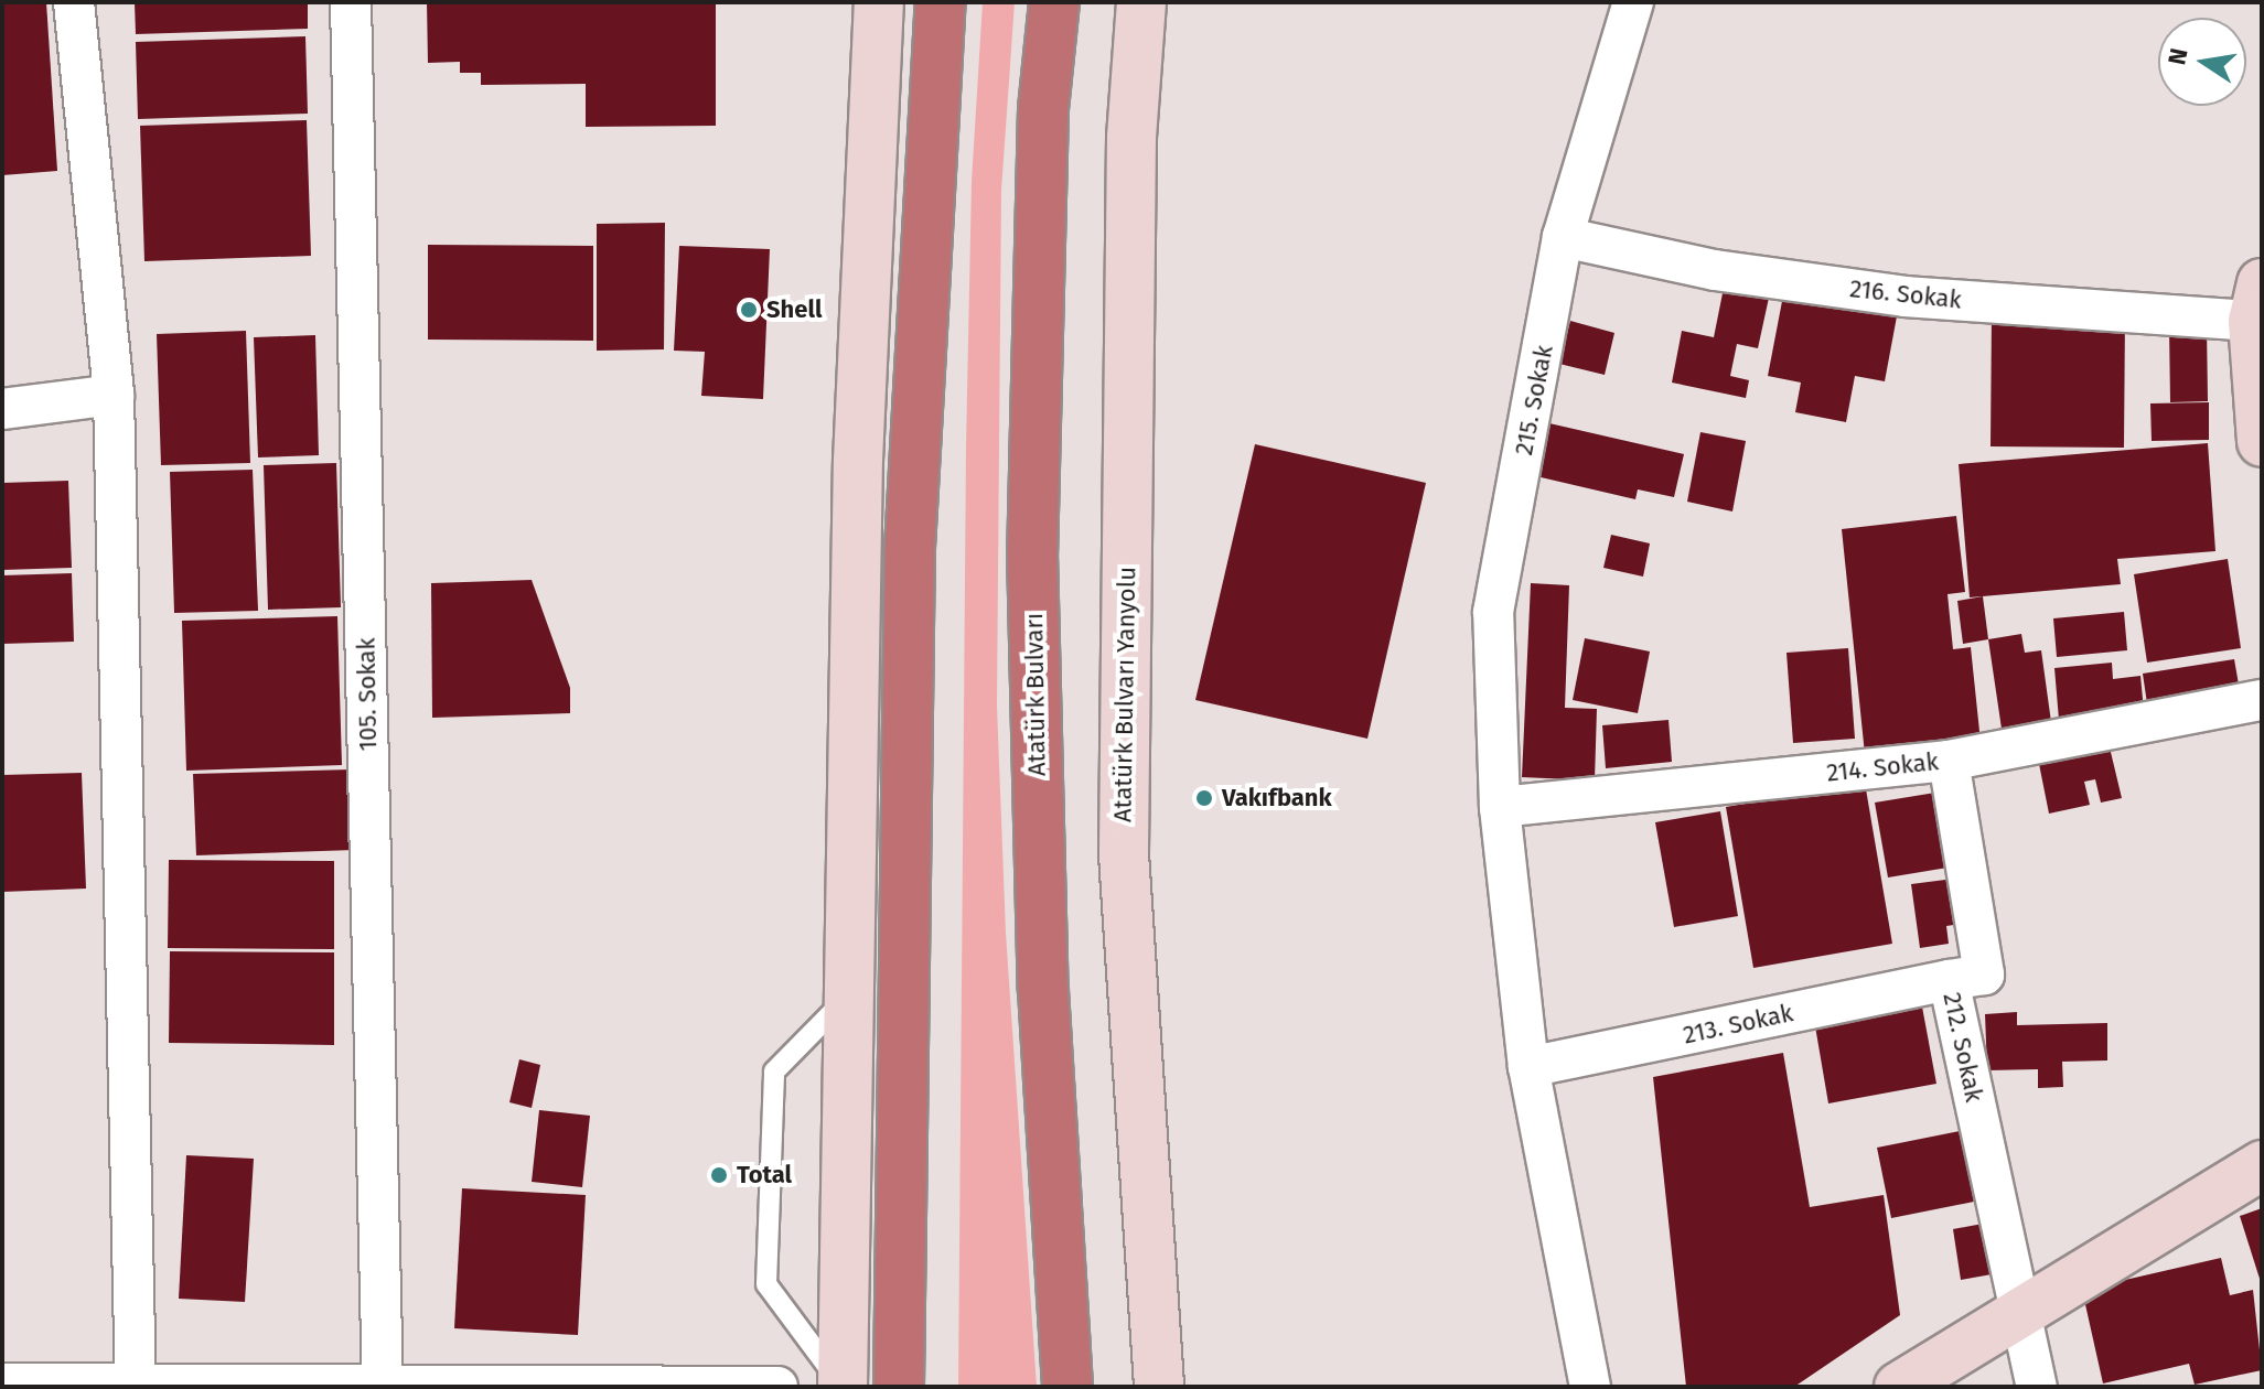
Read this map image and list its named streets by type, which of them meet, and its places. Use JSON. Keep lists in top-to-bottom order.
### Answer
{
  "streets": {
    "highway": ["Atatürk Bulvarı"],
    "street": [
      "216. Sokak",
      "215. Sokak",
      "105. Sokak",
      "Atatürk Bulvarı Yanyolu",
      "214. Sokak",
      "213. Sokak",
      "212. Sokak"
    ]
  },
  "crossings": [
    ["216. Sokak", "215. Sokak"],
    ["215. Sokak", "214. Sokak"],
    ["215. Sokak", "213. Sokak"],
    ["214. Sokak", "212. Sokak"],
    ["213. Sokak", "212. Sokak"]
  ],
  "places": ["Shell", "Vakıfbank", "Total"],
  "north": "left"
}
